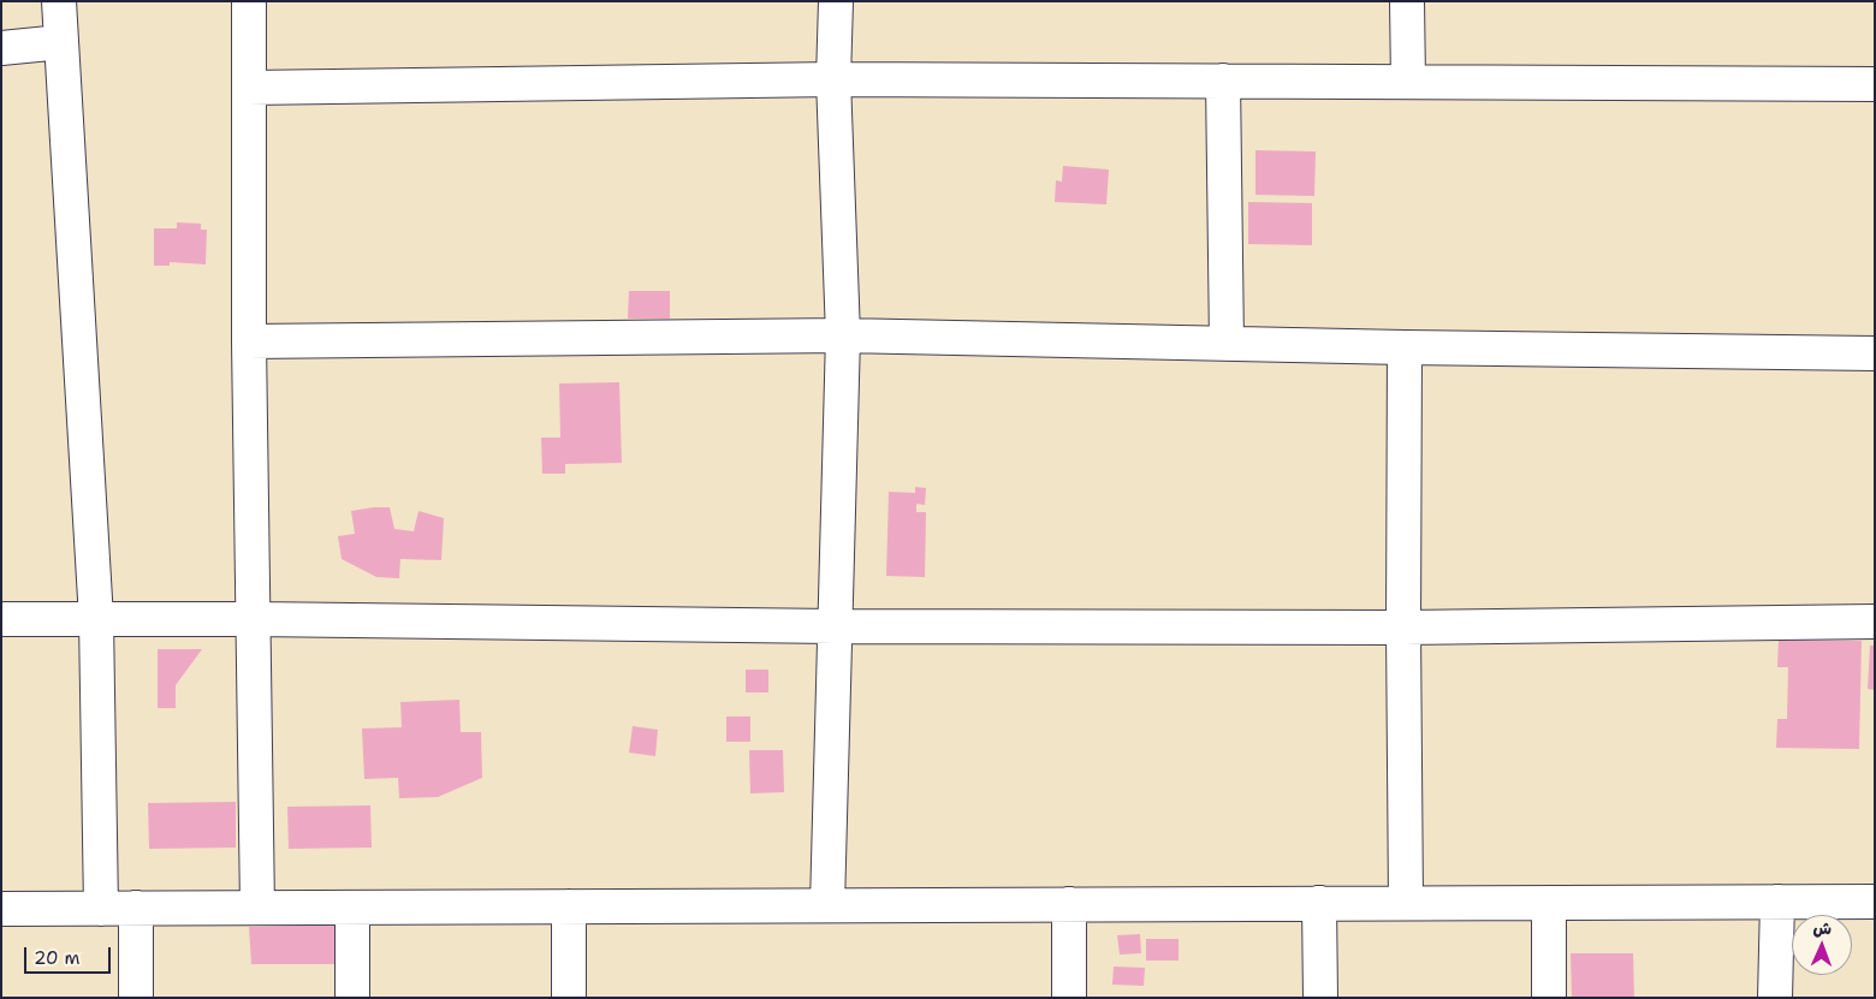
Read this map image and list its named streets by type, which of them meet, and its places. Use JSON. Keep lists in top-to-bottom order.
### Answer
{
  "scale_bar": "20 m",
  "north": "top"
}
